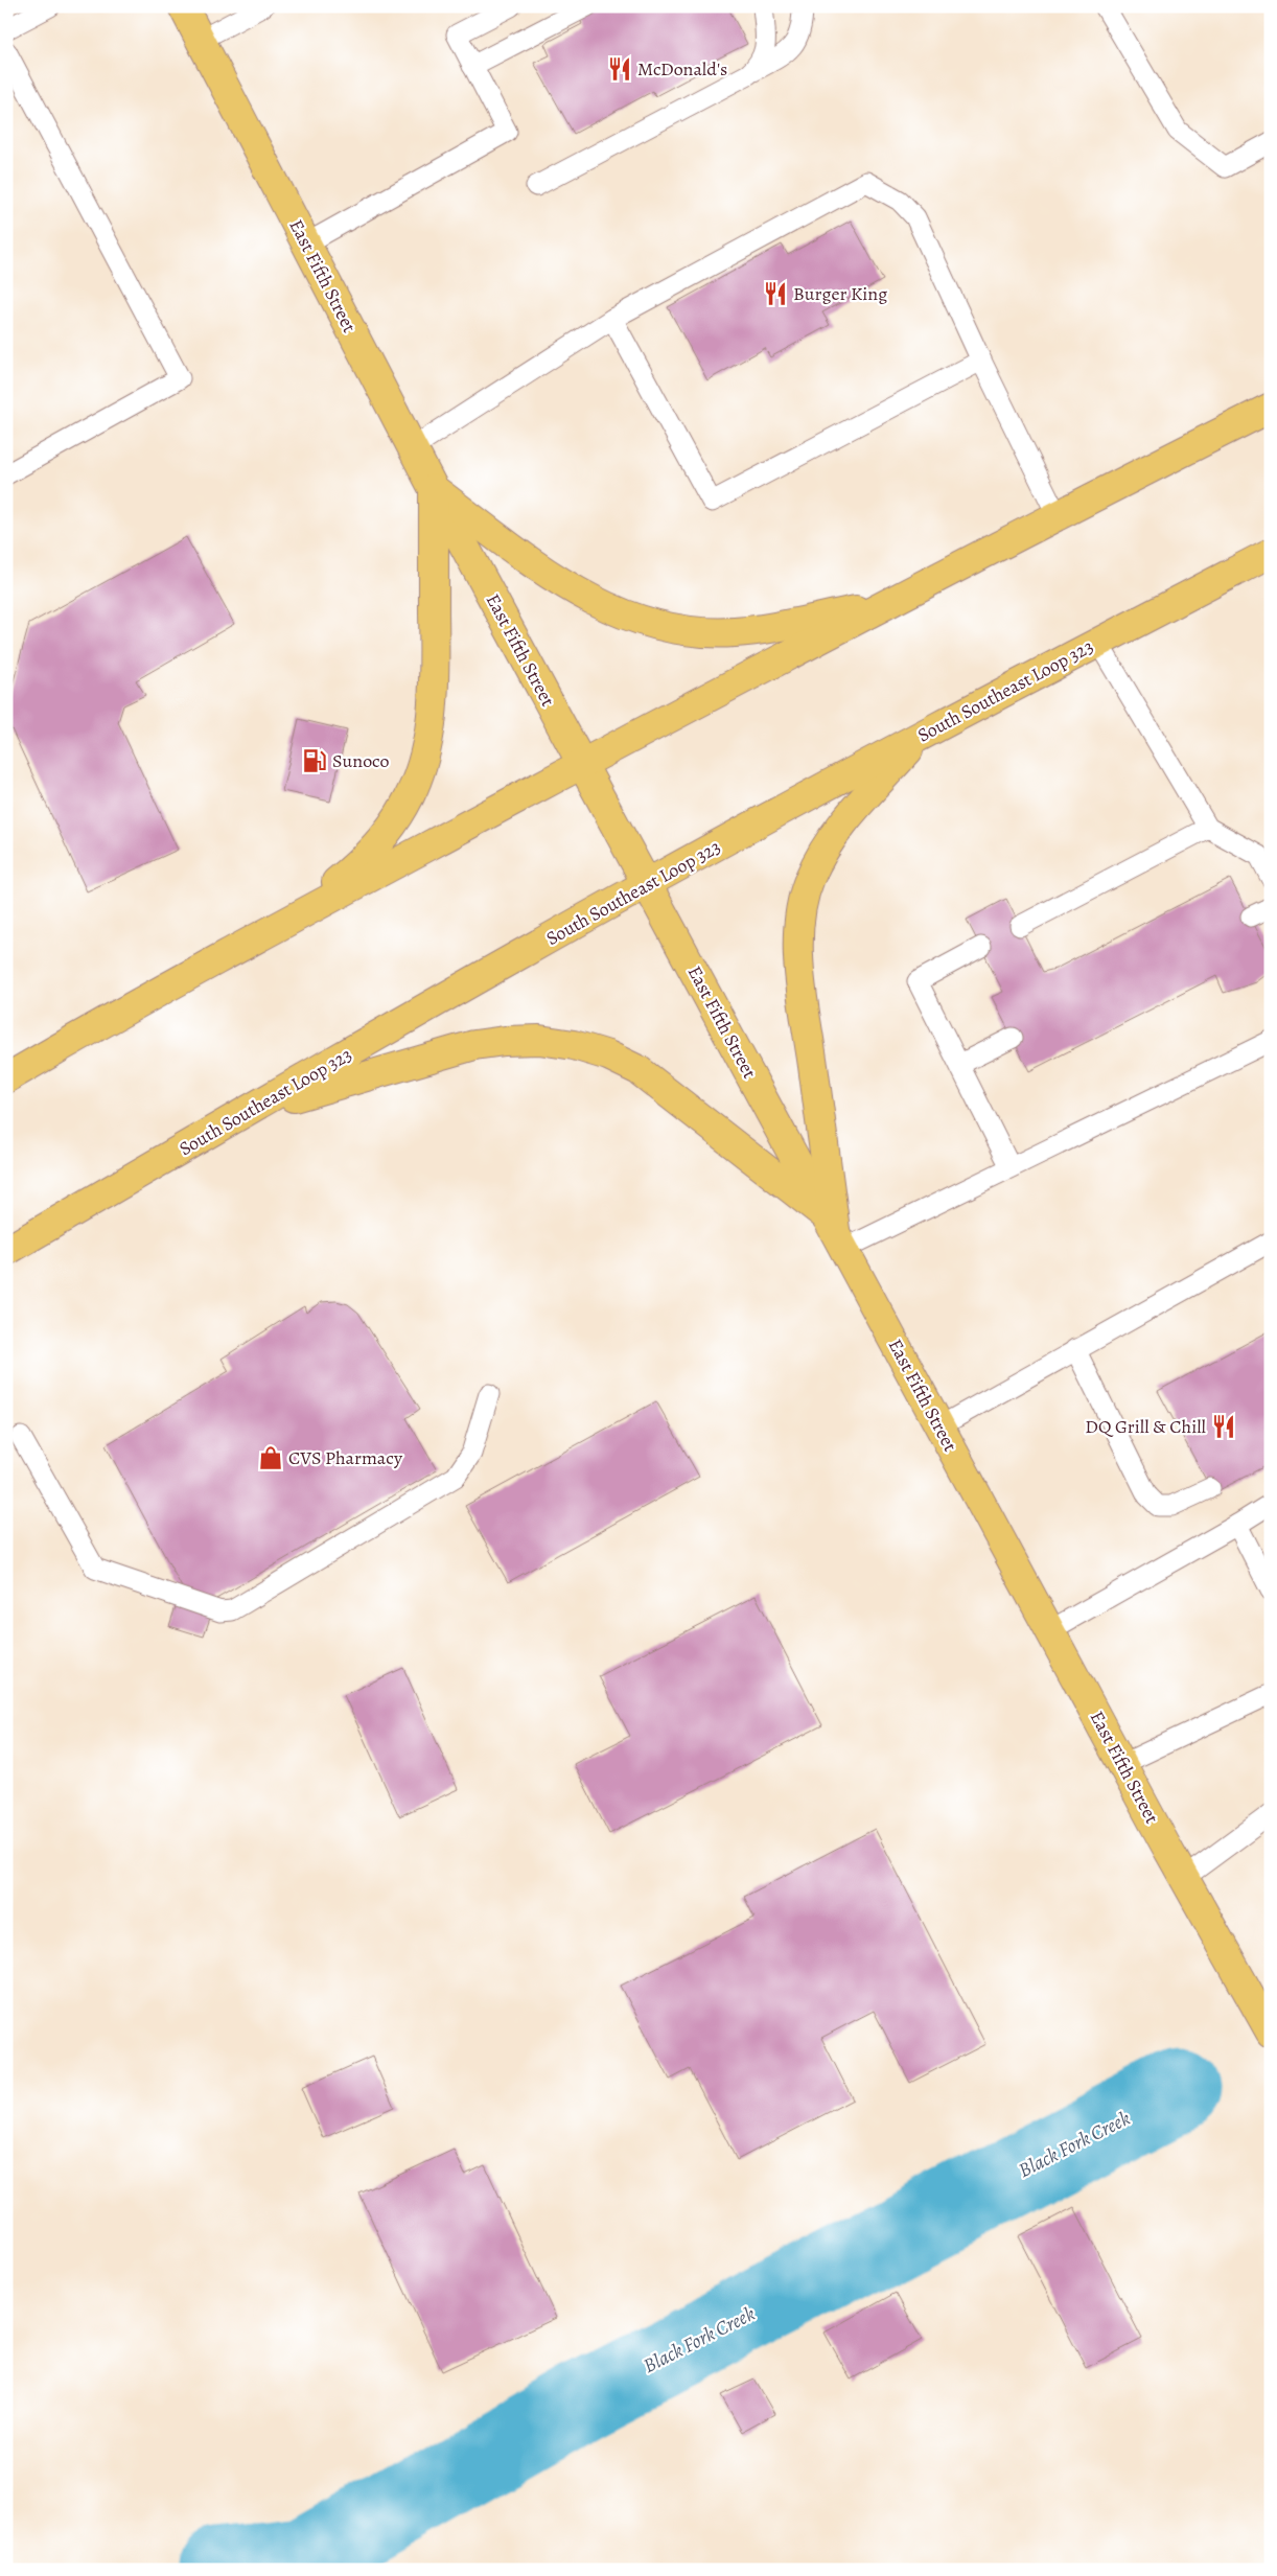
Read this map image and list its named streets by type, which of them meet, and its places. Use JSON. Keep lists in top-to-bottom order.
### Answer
{
  "streets": {
    "main road": ["East Fifth Street", "South Southeast Loop 323"]
  },
  "crossings": [
    ["East Fifth Street", "South Southeast Loop 323"]
  ],
  "water": ["Black Fork Creek"],
  "places": {
    "restaurant": ["McDonald's", "Burger King", "DQ Grill & Chill"],
    "fuel station": ["Sunoco"],
    "shop": ["CVS Pharmacy"]
  }
}
